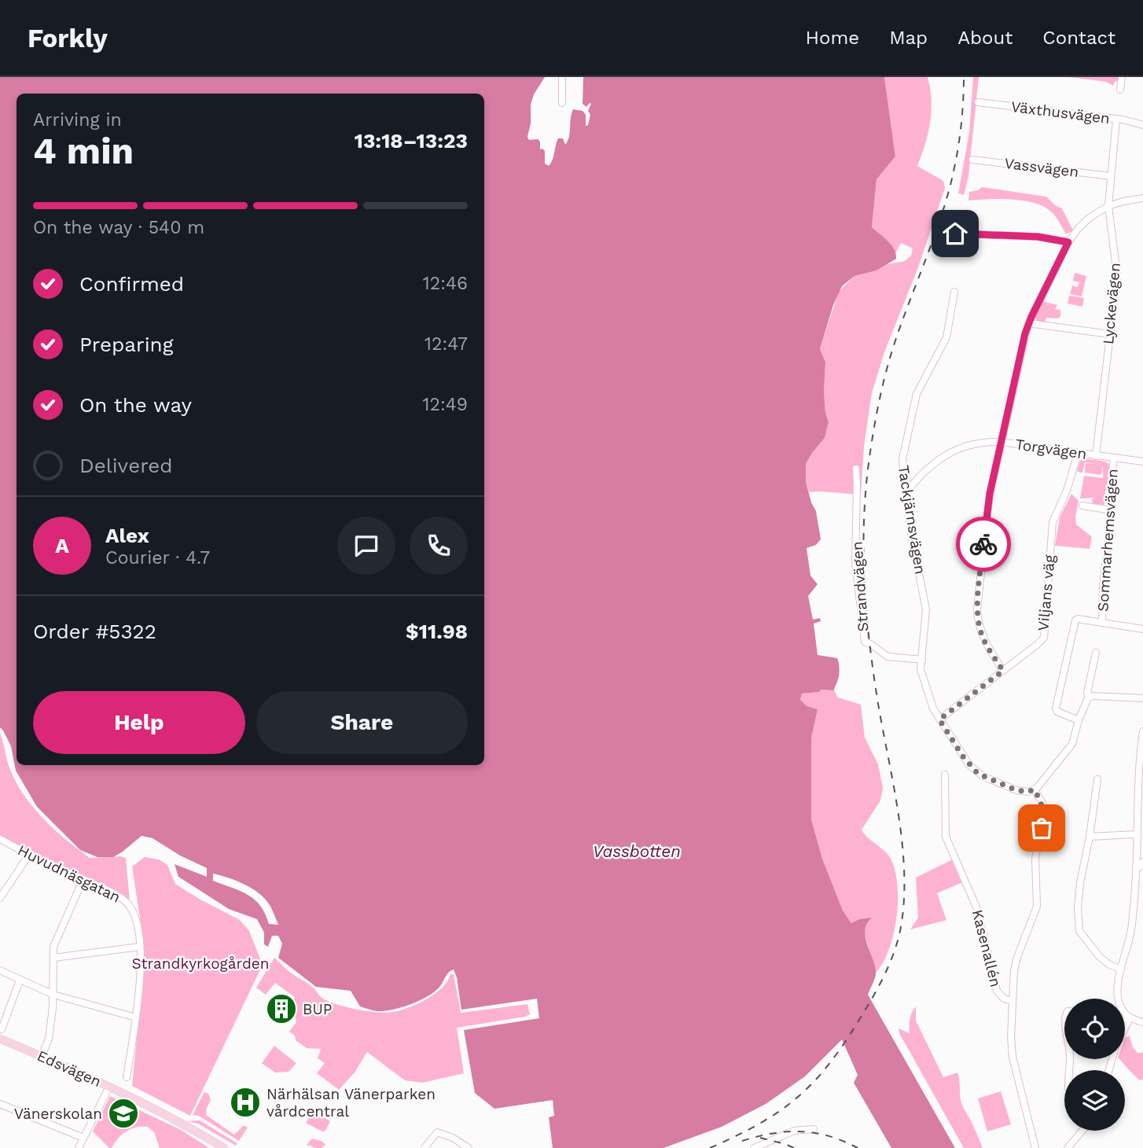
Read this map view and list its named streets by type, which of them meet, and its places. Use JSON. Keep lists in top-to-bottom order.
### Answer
{
  "streets": {
    "main road": ["Edsvägen"],
    "street": [
      "Växthusvägen",
      "Vassvägen",
      "Lyckevägen",
      "Torgvägen",
      "Tackjärnsvägen",
      "Sommarhemsvägen",
      "Strandvägen",
      "Viljans väg",
      "Huvudnäsgatan",
      "Kasenallén"
    ]
  },
  "crossings": [
    ["Växthusvägen", "Lyckevägen"],
    ["Vassvägen", "Lyckevägen"],
    ["Lyckevägen", "Torgvägen"],
    ["Torgvägen", "Tackjärnsvägen"],
    ["Torgvägen", "Sommarhemsvägen"],
    ["Torgvägen", "Viljans väg"],
    ["Tackjärnsvägen", "Strandvägen"],
    ["Tackjärnsvägen", "Viljans väg"]
  ],
  "water": ["Vassbotten"],
  "parks": ["Strandkyrkogården"],
  "places": {
    "building": ["BUP"],
    "hospital": ["Närhälsan Vänerparken vårdcentral"],
    "school or university": ["Vänerskolan"]
  },
  "page": {
    "header": "Forkly",
    "nav": [
      "Home",
      "Map",
      "About",
      "Contact"
    ],
    "heading": ["4 min", "Arriving in", "13:18–13:23"],
    "panel": [
      "Alex",
      "Courier · 4.7",
      "Order #5322",
      "$11.98"
    ],
    "bar": "On the way · 540 m",
    "list": [
      ["Confirmed", "12:46"],
      ["Preparing", "12:47"],
      ["On the way", "12:49"],
      "Delivered"
    ],
    "round": "A",
    "buttons": ["Help", "Share"]
  }
}
